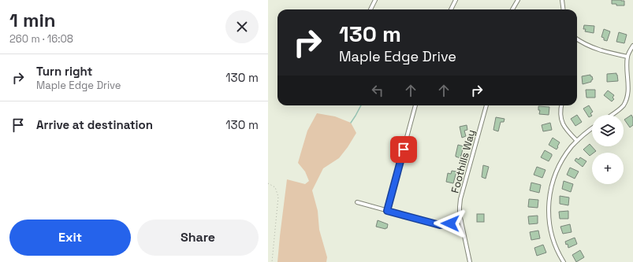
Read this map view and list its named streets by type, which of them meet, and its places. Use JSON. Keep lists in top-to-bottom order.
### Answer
{
  "streets": {
    "street": ["Foothills Way"]
  },
  "page": {
    "heading": ["1 min", "260 m · 16:08"],
    "turn": ["130 m", "Maple Edge Drive"],
    "list": [
      {
        "name": "Turn right",
        "note": "Maple Edge Drive",
        "value": "130 m"
      },
      {
        "name": "Arrive at destination",
        "value": "130 m"
      }
    ],
    "map_buttons": "+",
    "buttons": ["Exit", "Share"]
  }
}
